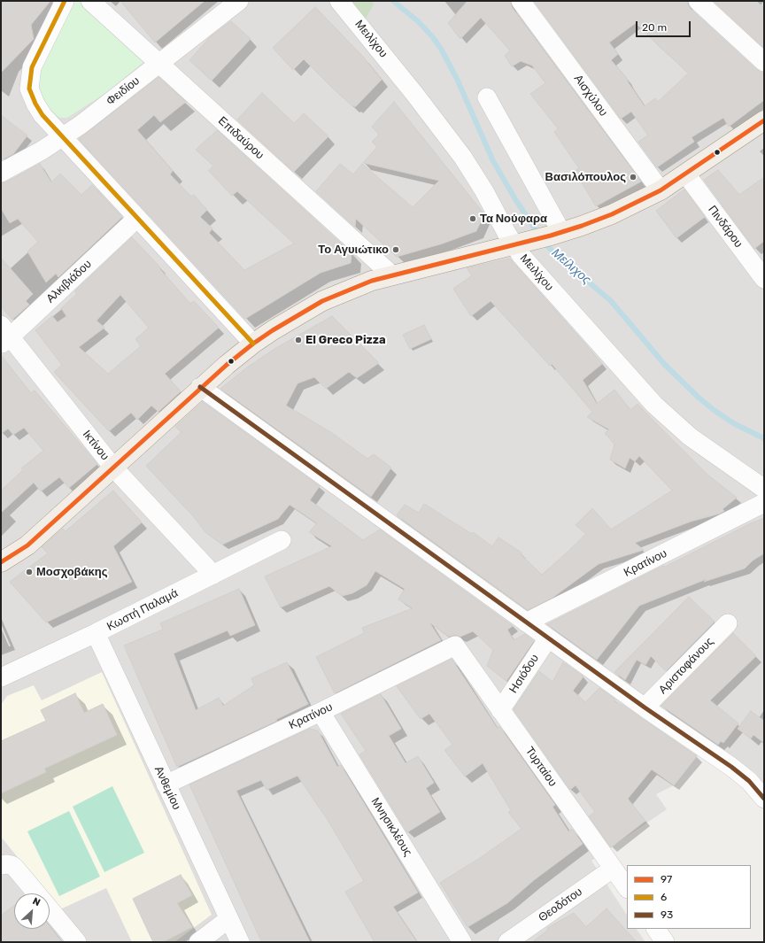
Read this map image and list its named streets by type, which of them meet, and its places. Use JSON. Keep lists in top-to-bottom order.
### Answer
{
  "streets": {
    "street": [
      "Μειλίχου",
      "Φειδίου",
      "Αισχύλου",
      "Επιδαύρου",
      "Πινδάρου",
      "Αλκιβιάδου",
      "Ικτίνου",
      "Κρατίνου",
      "Κωστή Παλαμά",
      "Αριστοφάνους",
      "Ησιόδου",
      "Τυρταίου",
      "Ανθεμίου",
      "Μνησικλέους",
      "Θεοδότου"
    ]
  },
  "crossings": [
    ["Φειδίου", "Επιδαύρου"],
    ["Αλκιβιάδου", "Ικτίνου"],
    ["Ικτίνου", "Κωστή Παλαμά"],
    ["Κρατίνου", "Τυρταίου"],
    ["Κρατίνου", "Ανθεμίου"],
    ["Κρατίνου", "Μνησικλέους"],
    ["Κωστή Παλαμά", "Ανθεμίου"],
    ["Ησιόδου", "Τυρταίου"],
    ["Τυρταίου", "Θεοδότου"]
  ],
  "water": ["Μείλιχος"],
  "places": [
    "Βασιλόπουλος",
    "Τα Νούφαρα",
    "Το Αγυιώτικο",
    "El Greco Pizza",
    "Μοσχοβάκης"
  ],
  "lines": ["transit line 6", "transit line 97", "transit line 93"],
  "legend": ["97", "6", "93"],
  "scale_bar": "20 m",
  "north": "top right"
}
